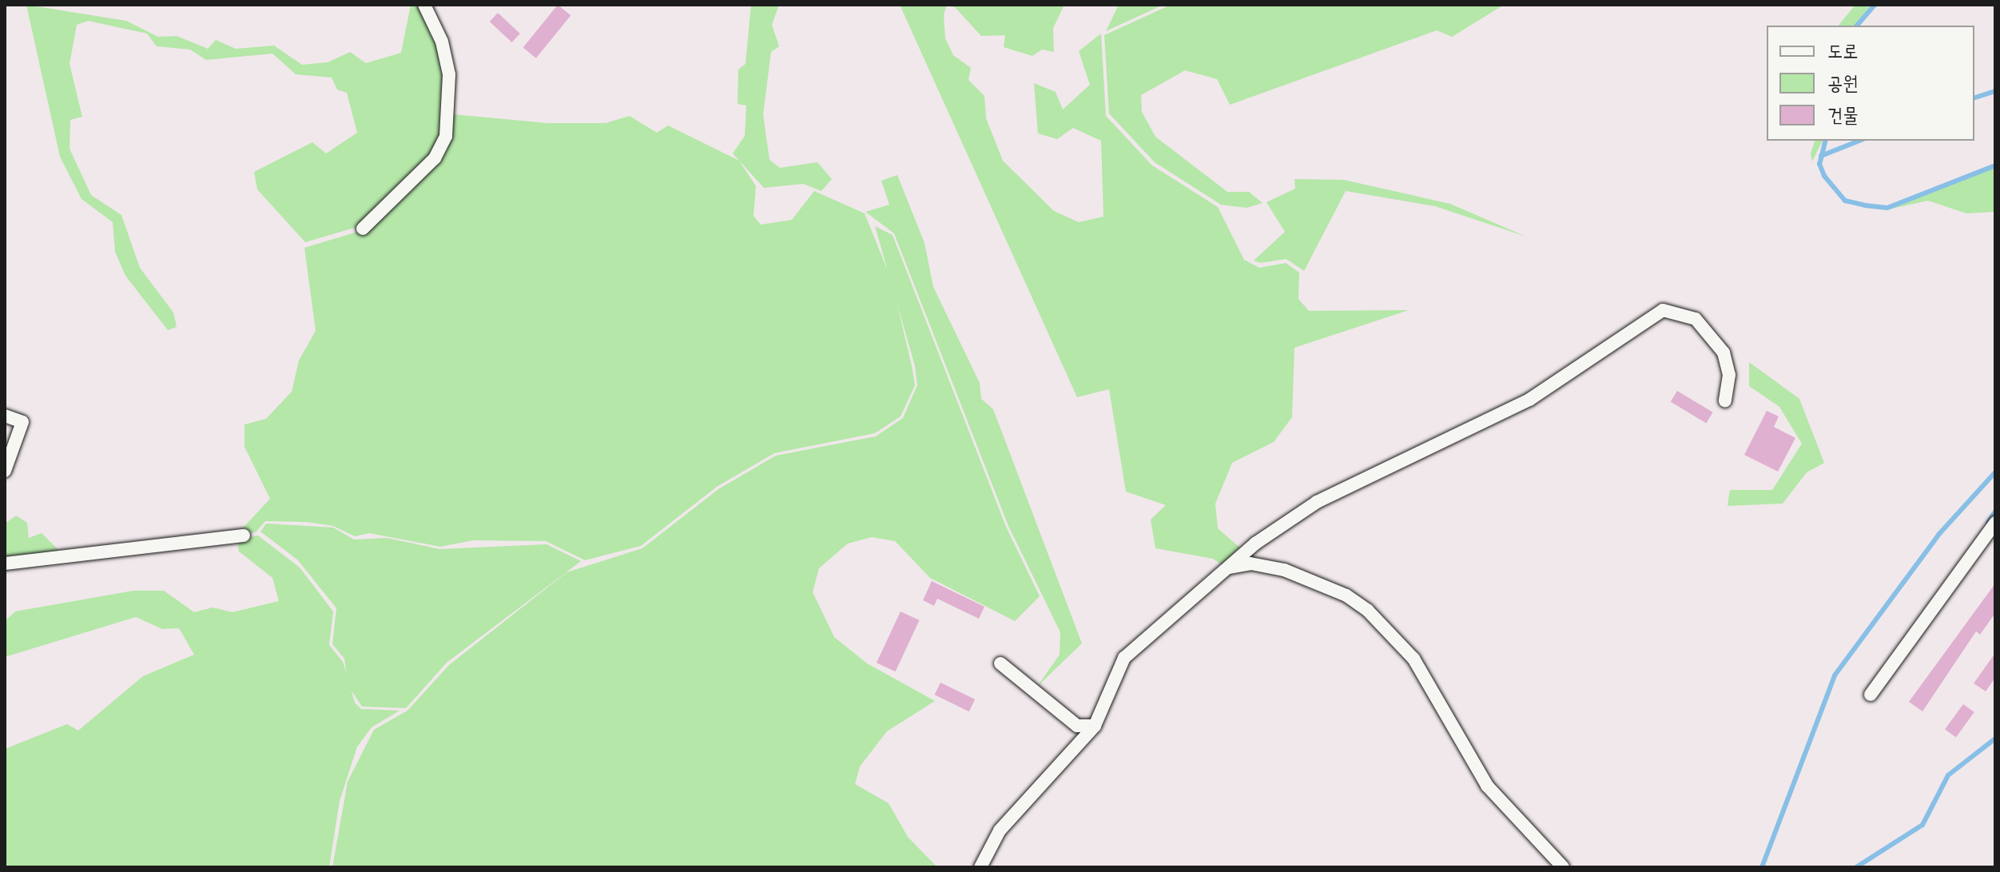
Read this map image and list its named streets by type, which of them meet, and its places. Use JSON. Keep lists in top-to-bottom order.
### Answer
{
  "legend": ["도로", "공원", "건물"]
}
